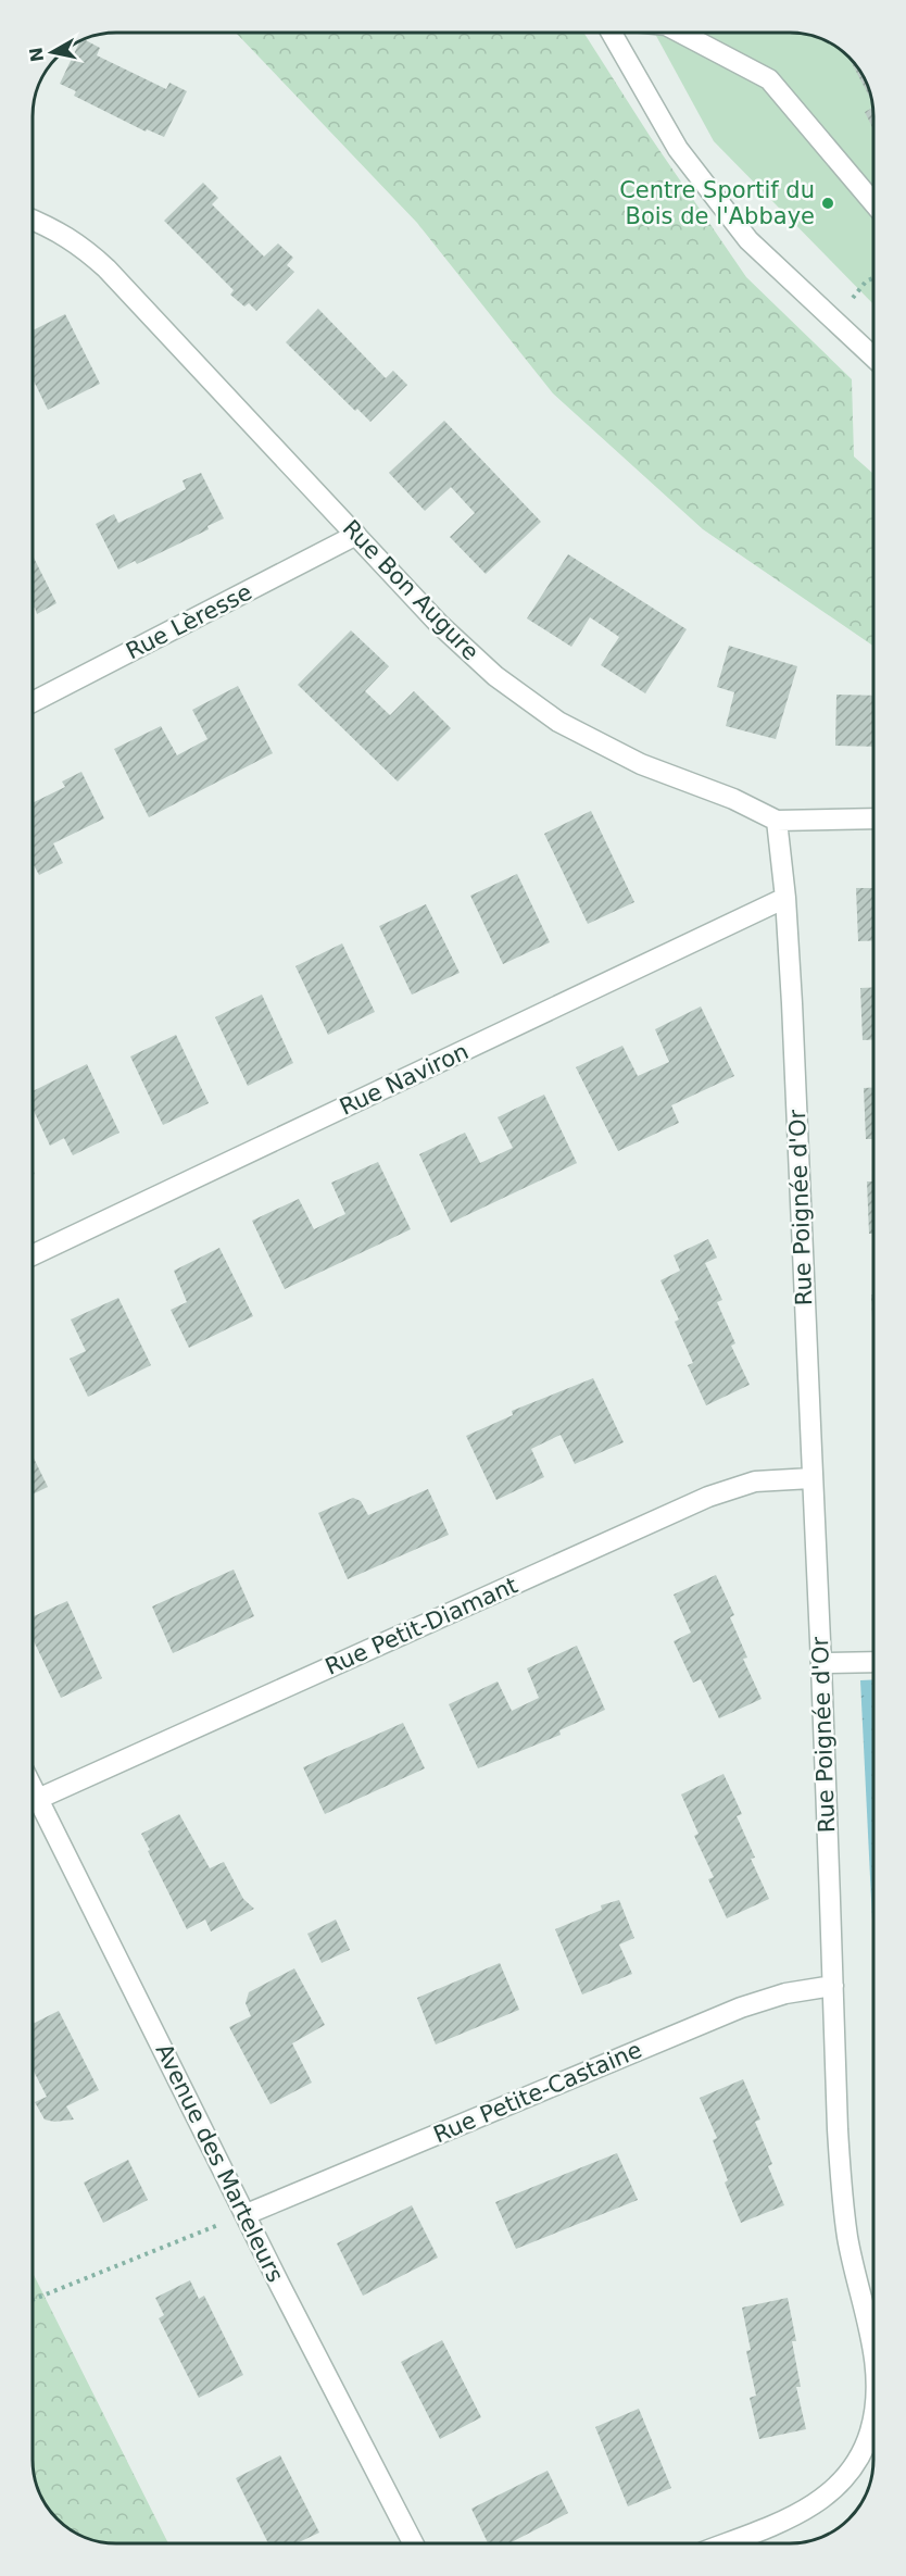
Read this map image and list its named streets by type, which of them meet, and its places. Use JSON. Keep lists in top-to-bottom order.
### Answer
{
  "streets": {
    "street": [
      "Rue Bon Augure",
      "Rue Lèresse",
      "Rue Naviron",
      "Rue Poignée d'Or",
      "Rue Petit-Diamant",
      "Rue Petite-Castaine",
      "Avenue des Marteleurs"
    ]
  },
  "crossings": [
    ["Rue Bon Augure", "Rue Lèresse"],
    ["Rue Bon Augure", "Rue Poignée d'Or"],
    ["Rue Naviron", "Rue Poignée d'Or"],
    ["Rue Poignée d'Or", "Rue Petit-Diamant"],
    ["Rue Poignée d'Or", "Rue Petite-Castaine"],
    ["Rue Petit-Diamant", "Avenue des Marteleurs"],
    ["Rue Petite-Castaine", "Avenue des Marteleurs"]
  ],
  "places": ["Centre Sportif du Bois de l'Abbaye"],
  "north": "left"
}
